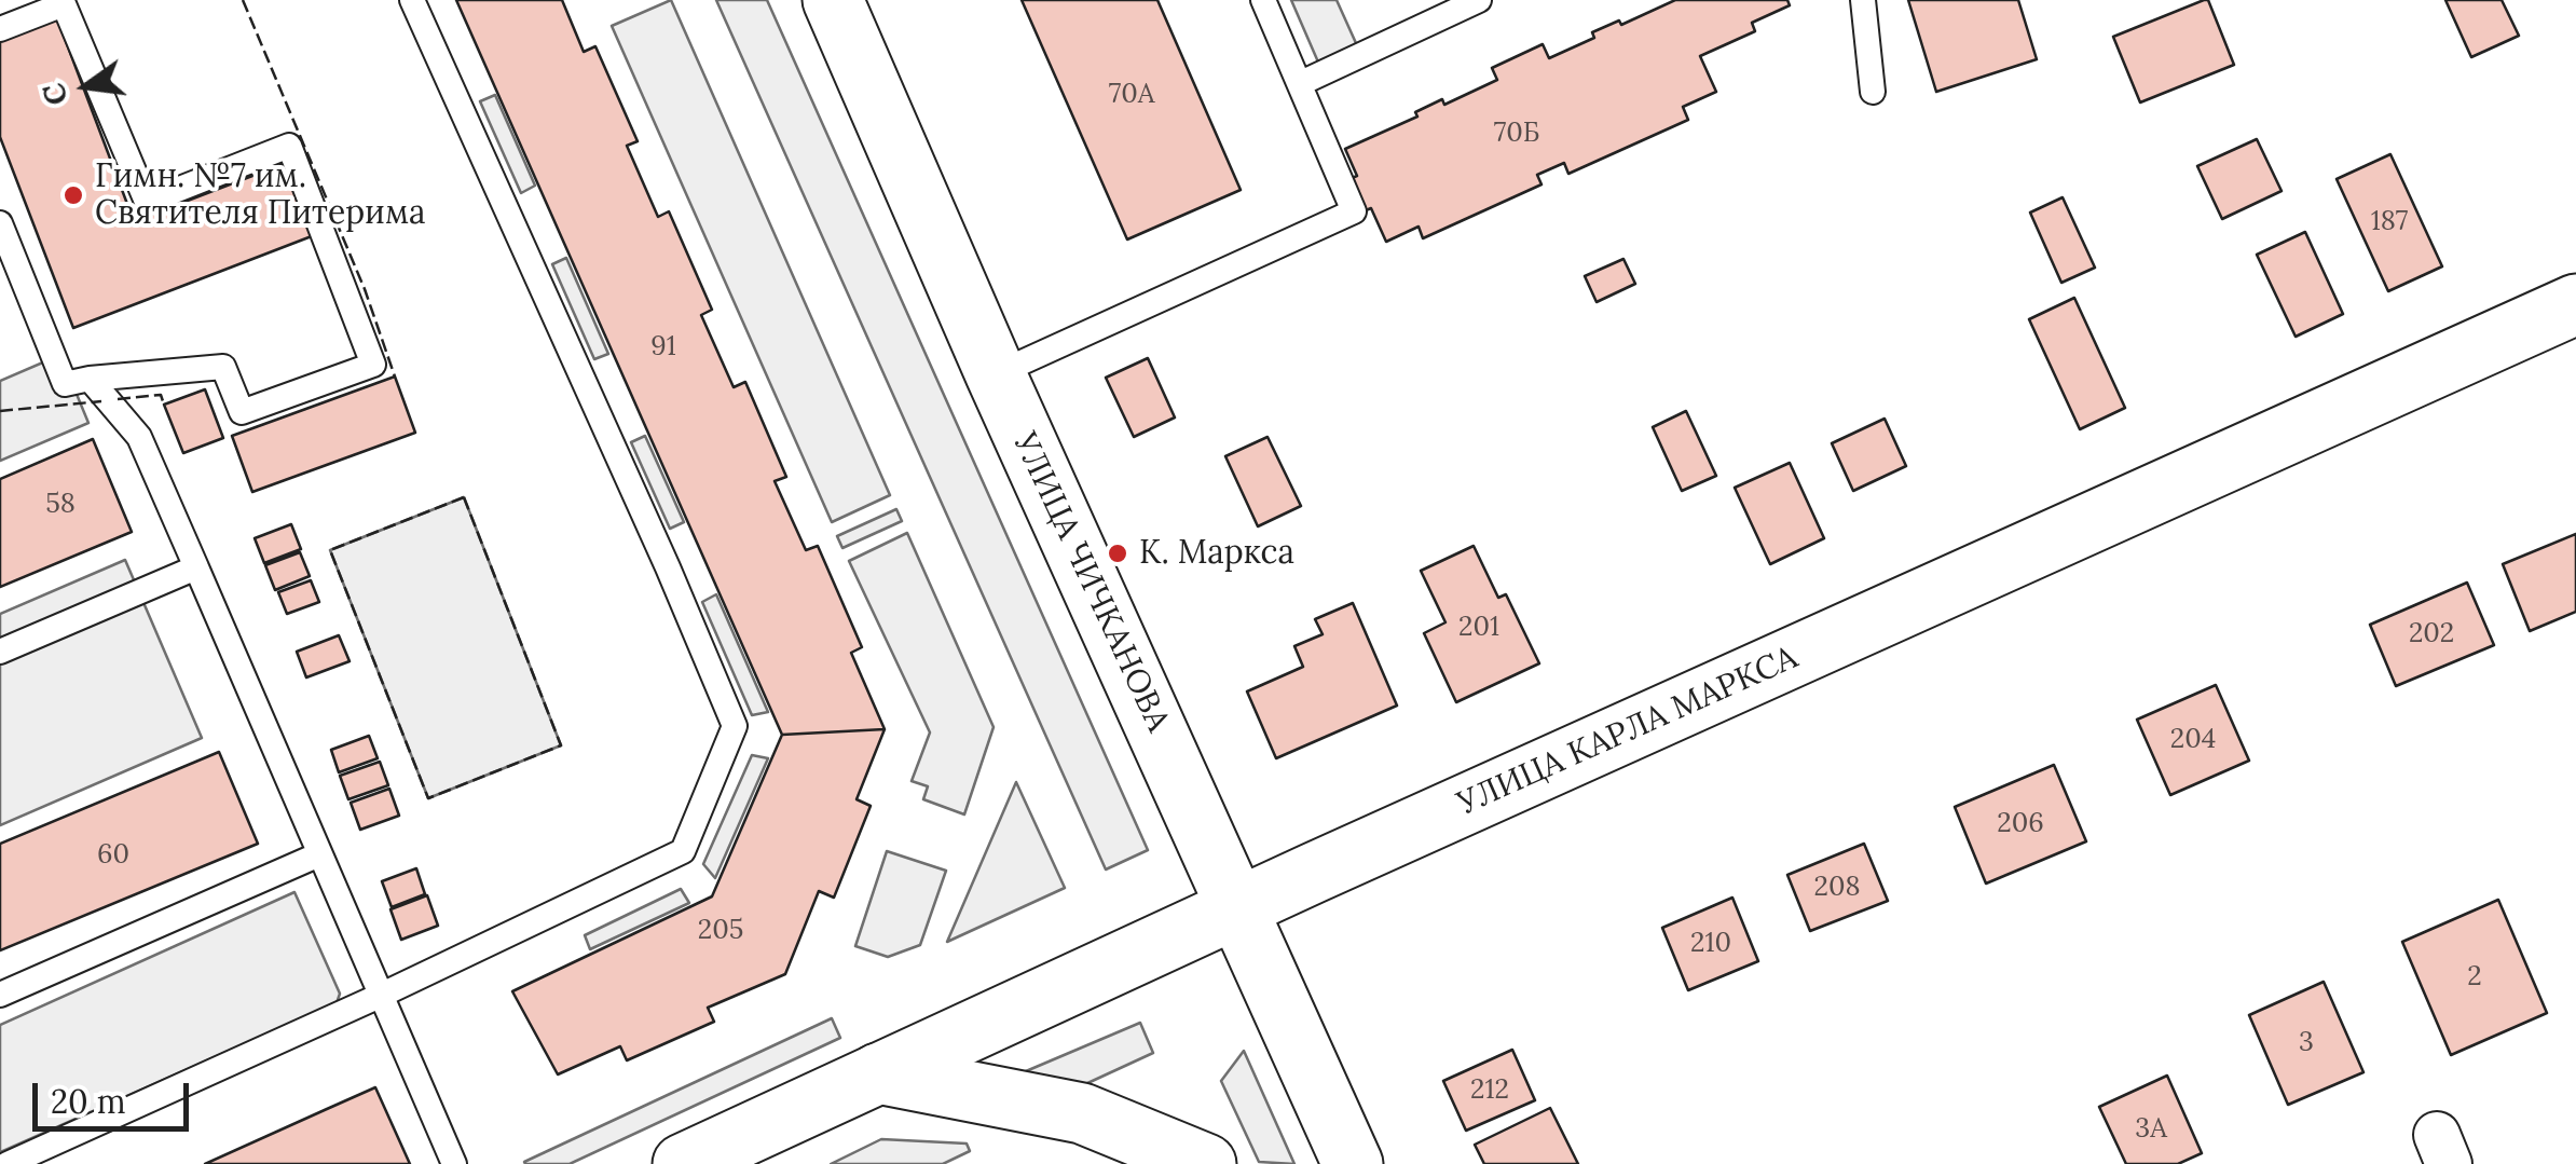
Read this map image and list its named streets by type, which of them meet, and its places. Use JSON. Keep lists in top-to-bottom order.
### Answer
{
  "streets": {
    "main road": ["УЛИЦА ЧИЧКАНОВА", "УЛИЦА КАРЛА МАРКСА"]
  },
  "crossings": [
    ["УЛИЦА ЧИЧКАНОВА", "УЛИЦА КАРЛА МАРКСА"]
  ],
  "places": ["Гимн. №7 им. Святителя Питерима", "К. Маркса"],
  "house_numbers": [
    "70А",
    "70Б",
    "187",
    "91",
    "58",
    "201",
    "202",
    "204",
    "206",
    "60",
    "208",
    "205",
    "210",
    "2",
    "3",
    "212",
    "3А"
  ],
  "scale_bar": "20 m",
  "north": "left"
}
